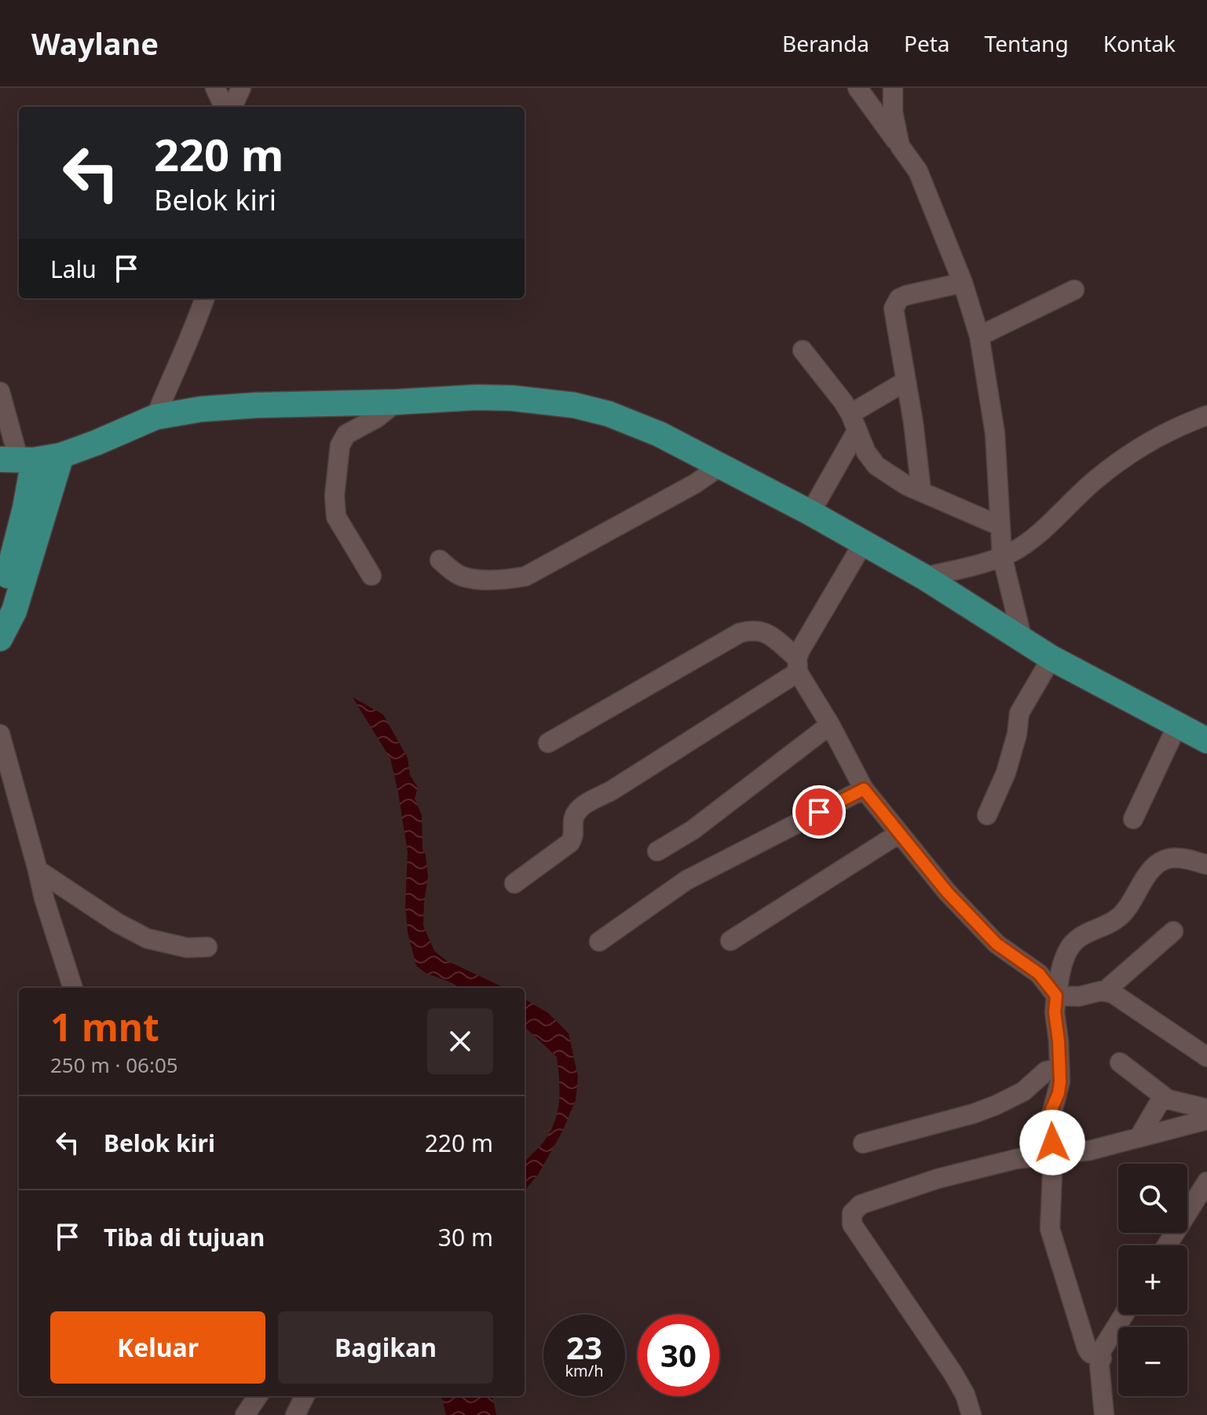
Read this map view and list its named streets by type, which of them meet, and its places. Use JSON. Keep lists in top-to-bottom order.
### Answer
{
  "page": {
    "header": "Waylane",
    "nav": [
      "Beranda",
      "Peta",
      "Tentang",
      "Kontak"
    ],
    "turn": ["220 m", "Belok kiri"],
    "then": "Lalu",
    "heading": ["1 mnt", "250 m · 06:05"],
    "list": [
      {
        "name": "Belok kiri",
        "value": "220 m"
      },
      {
        "name": "Tiba di tujuan",
        "value": "30 m"
      }
    ],
    "map_buttons": ["+", "−"],
    "buttons": ["Keluar", "Bagikan"],
    "speed": "23 km/h",
    "limit": "30"
  }
}
